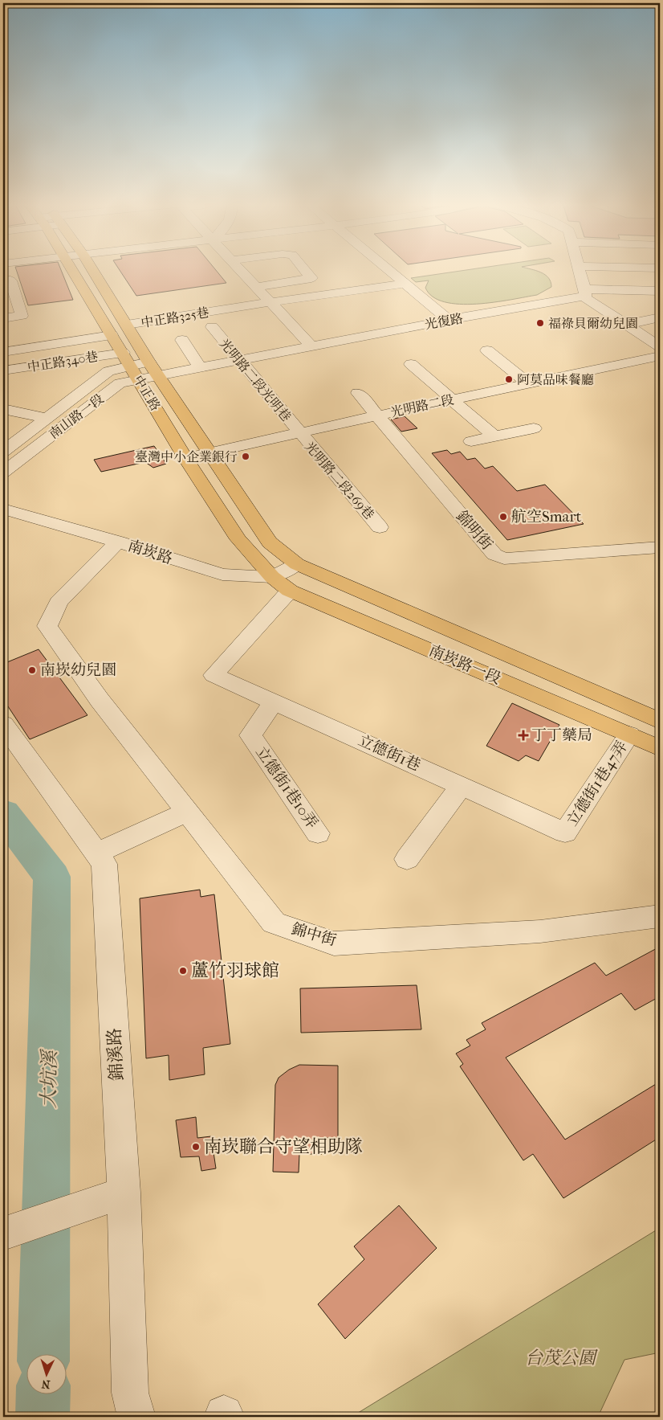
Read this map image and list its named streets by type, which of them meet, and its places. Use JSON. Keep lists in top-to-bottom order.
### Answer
{
  "streets": {
    "main road": ["中正路", "南崁路一段"],
    "street": [
      "中正路325巷",
      "光復路",
      "中正路340巷",
      "光明路二段光明巷",
      "光明路二段",
      "南山路一段",
      "光明路二段269巷",
      "錦明街",
      "南崁路",
      "立德街1巷",
      "立德街1巷47弄",
      "立德街1巷10弄",
      "錦中街",
      "錦溪路"
    ]
  },
  "crossings": [
    ["中正路325巷", "中正路"],
    ["光復路", "光明路二段光明巷"],
    ["光復路", "中正路"],
    ["光復路", "南山路一段"],
    ["中正路340巷", "中正路"],
    ["中正路340巷", "南山路一段"],
    ["光明路二段光明巷", "光明路二段"],
    ["光明路二段光明巷", "光明路二段269巷"],
    ["中正路", "光明路二段"],
    ["中正路", "南山路一段"],
    ["中正路", "南崁路"],
    ["中正路", "南崁路一段"],
    ["光明路二段", "光明路二段269巷"],
    ["光明路二段", "錦明街"],
    ["南崁路", "南崁路一段"],
    ["南崁路", "錦中街"],
    ["南崁路一段", "立德街1巷"],
    ["南崁路一段", "立德街1巷47弄"],
    ["立德街1巷", "立德街1巷47弄"],
    ["立德街1巷", "立德街1巷10弄"]
  ],
  "water": ["大坑溪"],
  "parks": ["台茂公園"],
  "places": {
    "other": [
      "福祿貝爾幼兒園",
      "阿莫品味餐廳",
      "臺灣中小企業銀行",
      "航空Smart",
      "南崁幼兒園",
      "蘆竹羽球館",
      "南崁聯合守望相助隊"
    ],
    "health": ["丁丁藥局"]
  },
  "north": "bottom"
}
